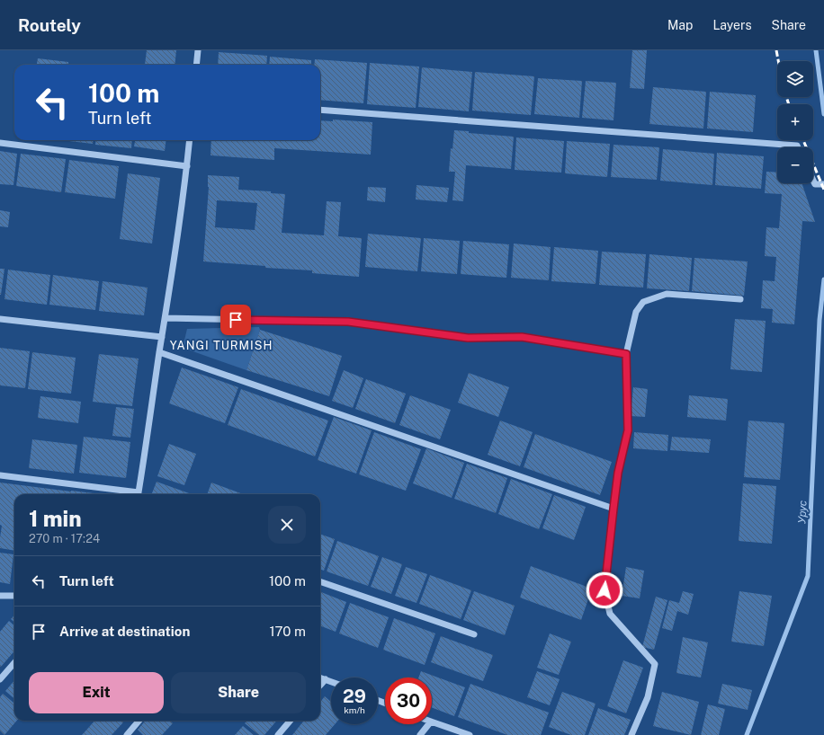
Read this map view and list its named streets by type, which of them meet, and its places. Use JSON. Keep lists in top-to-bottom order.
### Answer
{
  "districts": ["YANGI TURMISH"],
  "water": ["Урус"],
  "page": {
    "header": "Routely",
    "nav": ["Map", "Layers", "Share"],
    "map_buttons": ["+", "−"],
    "turn": ["100 m", "Turn left"],
    "heading": ["1 min", "270 m · 17:24"],
    "list": [
      {
        "name": "Turn left",
        "value": "100 m"
      },
      {
        "name": "Arrive at destination",
        "value": "170 m"
      }
    ],
    "buttons": ["Exit", "Share"],
    "speed": "29 km/h",
    "limit": "30"
  }
}
